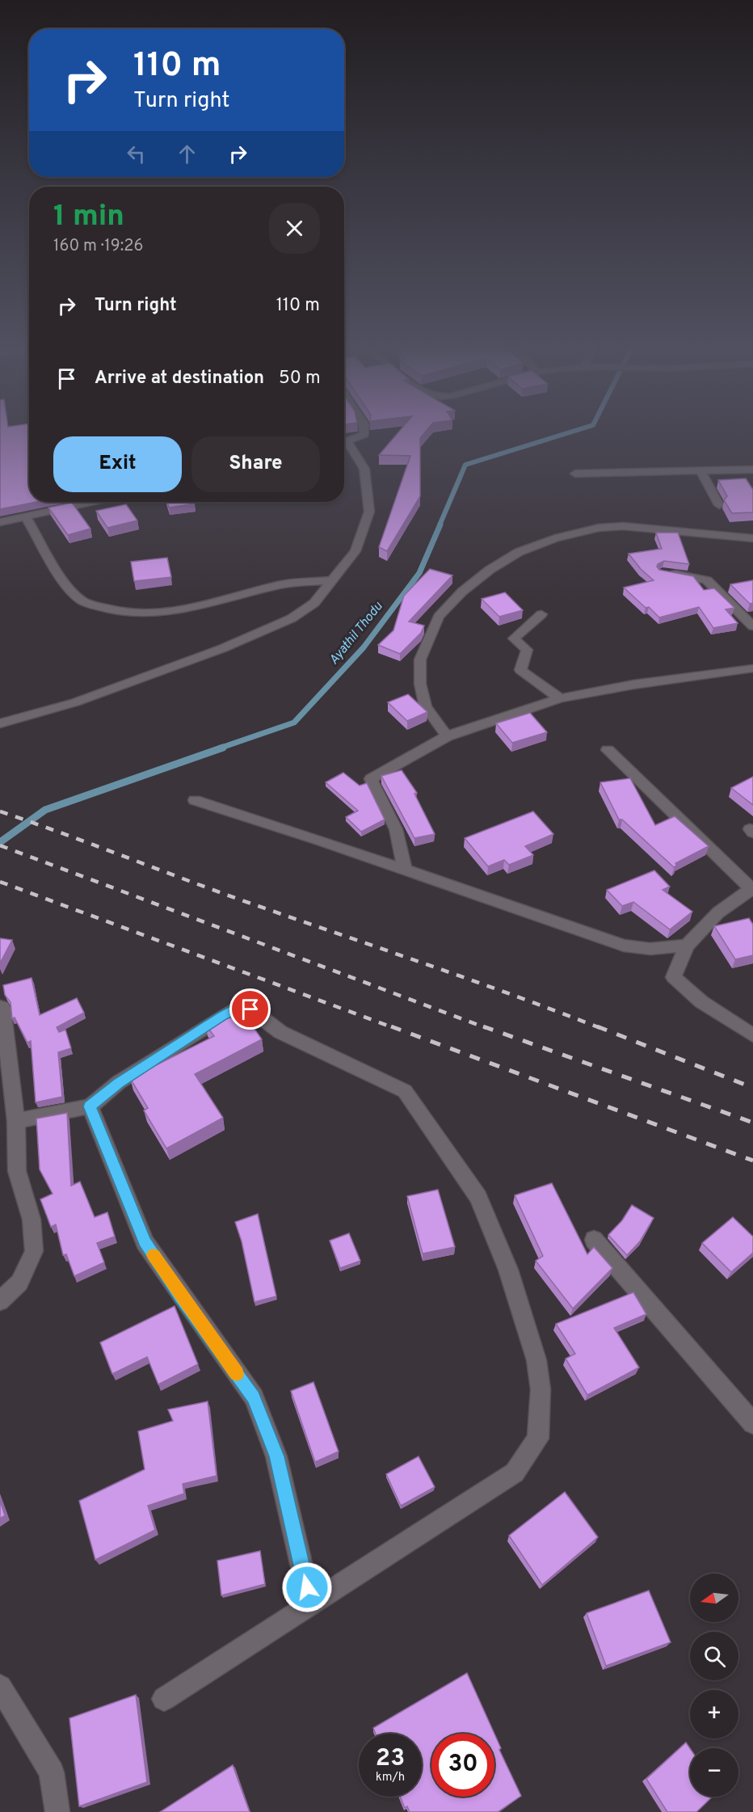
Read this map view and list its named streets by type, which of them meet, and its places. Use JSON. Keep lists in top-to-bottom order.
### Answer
{
  "water": ["Ayathil Thodu"],
  "north": "left",
  "page": {
    "turn": ["110 m", "Turn right"],
    "heading": ["1 min", "160 m · 19:26"],
    "list": [
      {
        "name": "Turn right",
        "value": "110 m"
      },
      {
        "name": "Arrive at destination",
        "value": "50 m"
      }
    ],
    "buttons": ["Exit", "Share"],
    "map_buttons": ["+", "−"],
    "speed": "23 km/h",
    "limit": "30"
  }
}
